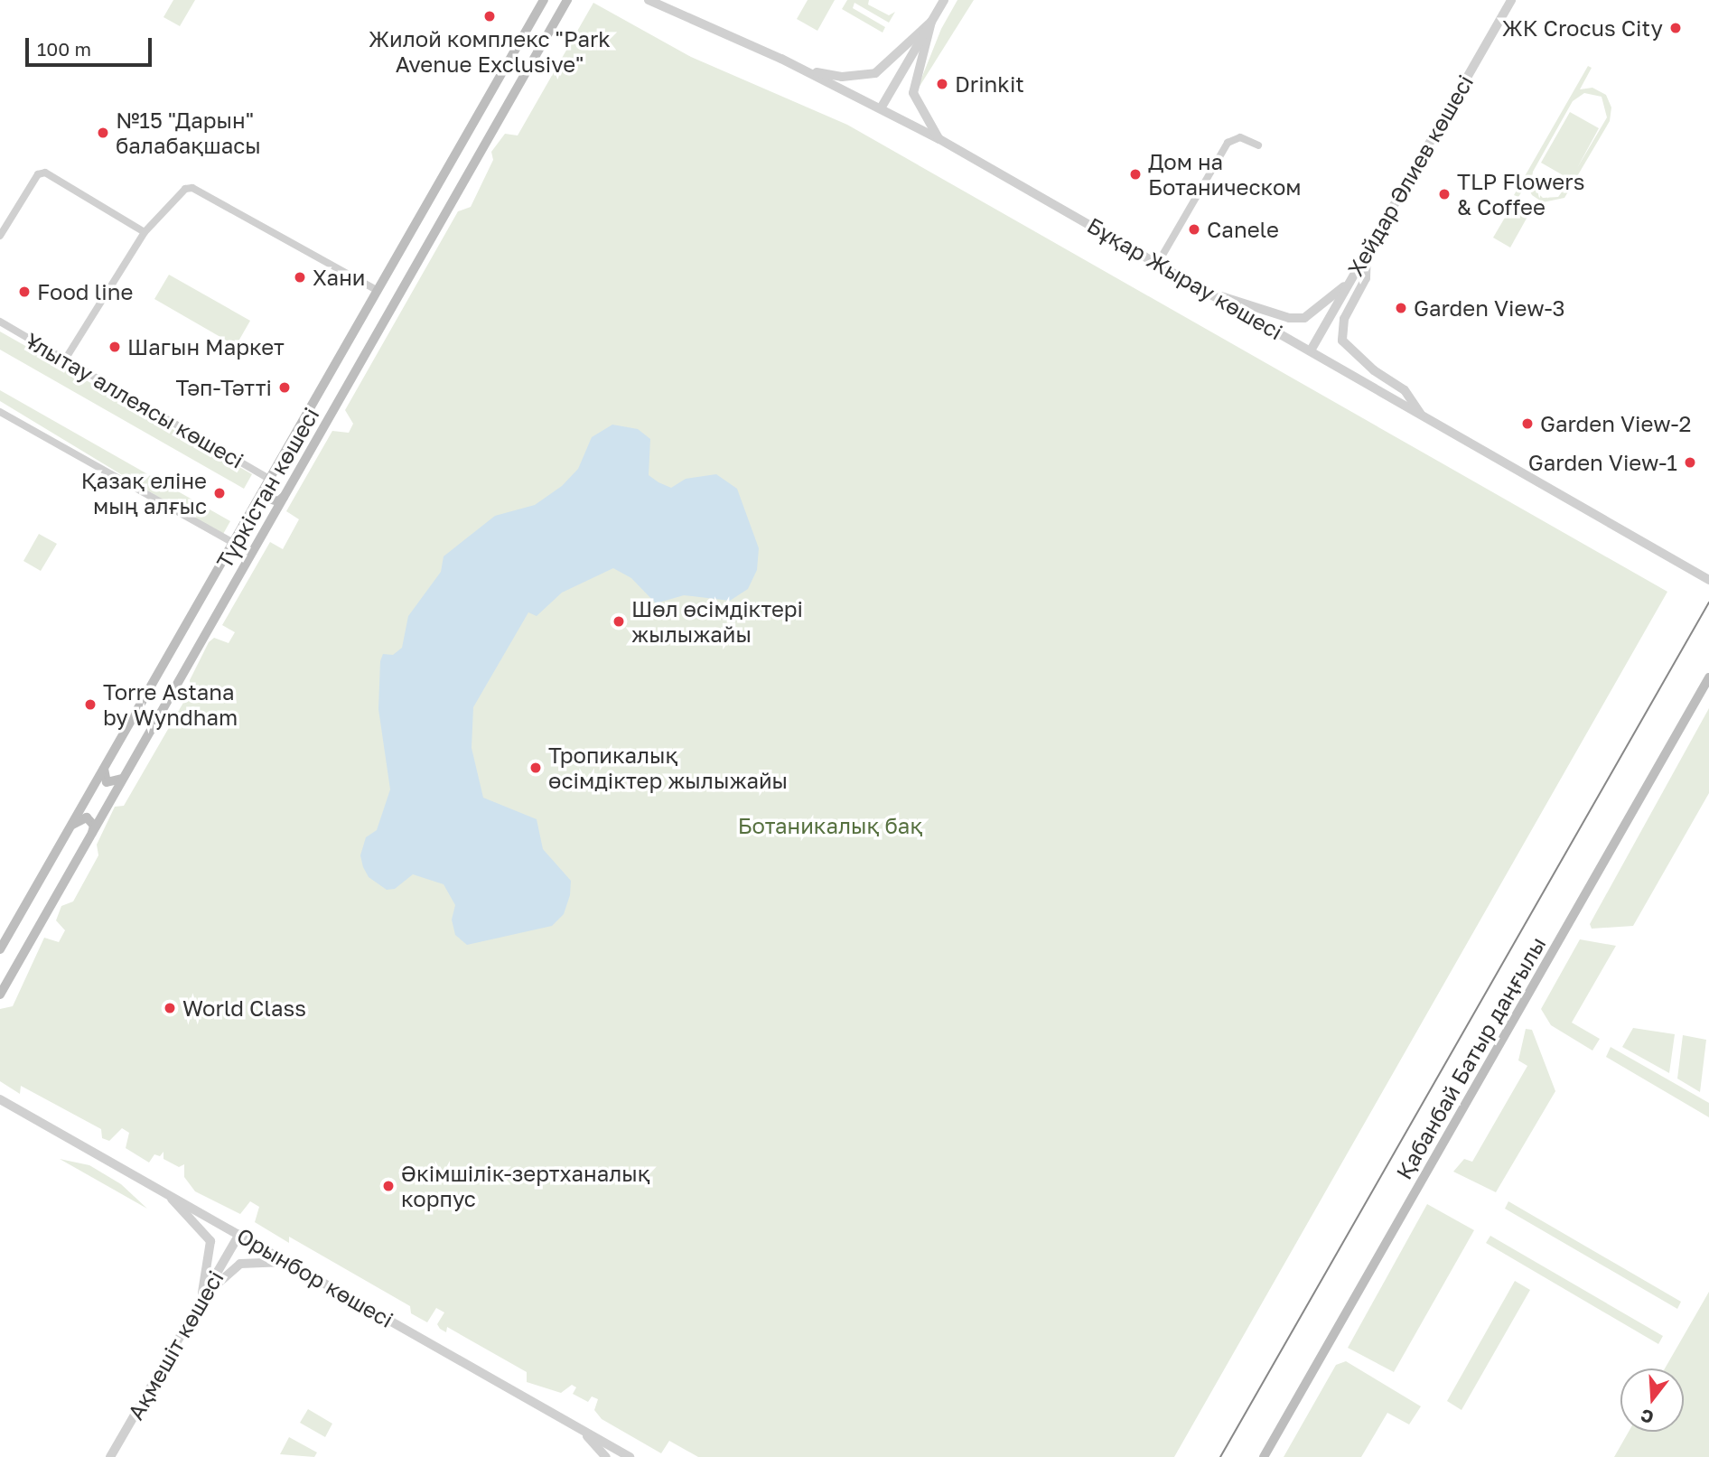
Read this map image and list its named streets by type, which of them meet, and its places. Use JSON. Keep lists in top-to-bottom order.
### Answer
{
  "streets": {
    "main road": ["Түркістан көшесі", "Қабанбай Батыр даңғылы"],
    "street": [
      "Хейдар Әлиев көшесі",
      "Бұқар Жырау көшесі",
      "Ұлытау аллеясы көшесі",
      "Орынбор көшесі",
      "Ақмешіт көшесі"
    ]
  },
  "crossings": [
    ["Хейдар Әлиев көшесі", "Бұқар Жырау көшесі"],
    ["Ұлытау аллеясы көшесі", "Түркістан көшесі"],
    ["Орынбор көшесі", "Ақмешіт көшесі"]
  ],
  "parks": ["Ботаникалық бақ"],
  "places": [
    "Жилой комплекс \"Park Avenue Exclusive\"",
    "ЖК Crocus City",
    "Drinkit",
    "№15 \"Дарын\" балабақшасы",
    "Дом на Ботаническом",
    "TLP Flowers & Coffee",
    "Canele",
    "Хани",
    "Food line",
    "Garden View-3",
    "Шагын Маркет",
    "Тәп-Тәтті",
    "Garden View-2",
    "Garden View-1",
    "Қазақ еліне мың алғыс",
    "Шөл өсімдіктері жылыжайы",
    "Torre Astana by Wyndham",
    "Тропикалық өсімдіктер жылыжайы",
    "World Class",
    "Әкімшілік-зертханалық корпус"
  ],
  "scale_bar": "100 m",
  "north": "bottom"
}
